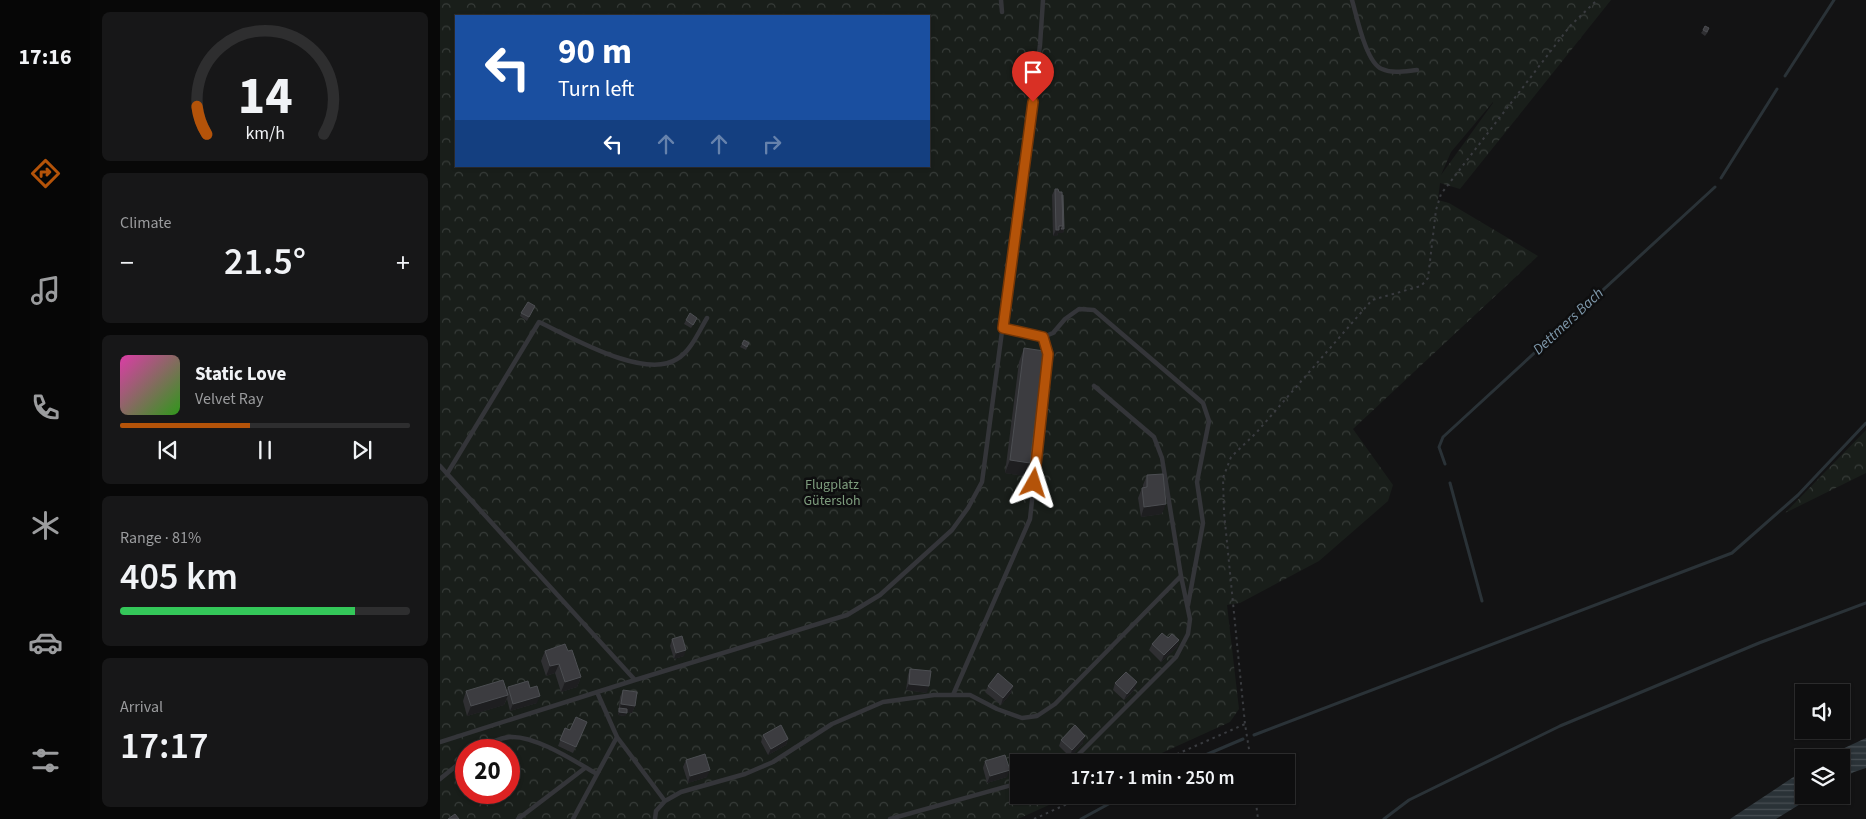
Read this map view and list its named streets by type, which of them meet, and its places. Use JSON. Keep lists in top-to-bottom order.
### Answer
{
  "water": ["Dettmers Bach"],
  "parks": ["Flugplatz Gütersloh"],
  "page": {
    "tabs": "17:16",
    "turn": ["90 m", "Turn left"],
    "tile": [
      "Climate",
      ["Range · 81%", "405 km"],
      ["Arrival", "17:17"]
    ],
    "heat": ["−", "21.5°", "+"],
    "song": ["Static Love", "Velvet Ray"],
    "limit": "20",
    "trip": "17:17 · 1 min · 250 m",
    "gauge": ["14", "km/h"]
  }
}
